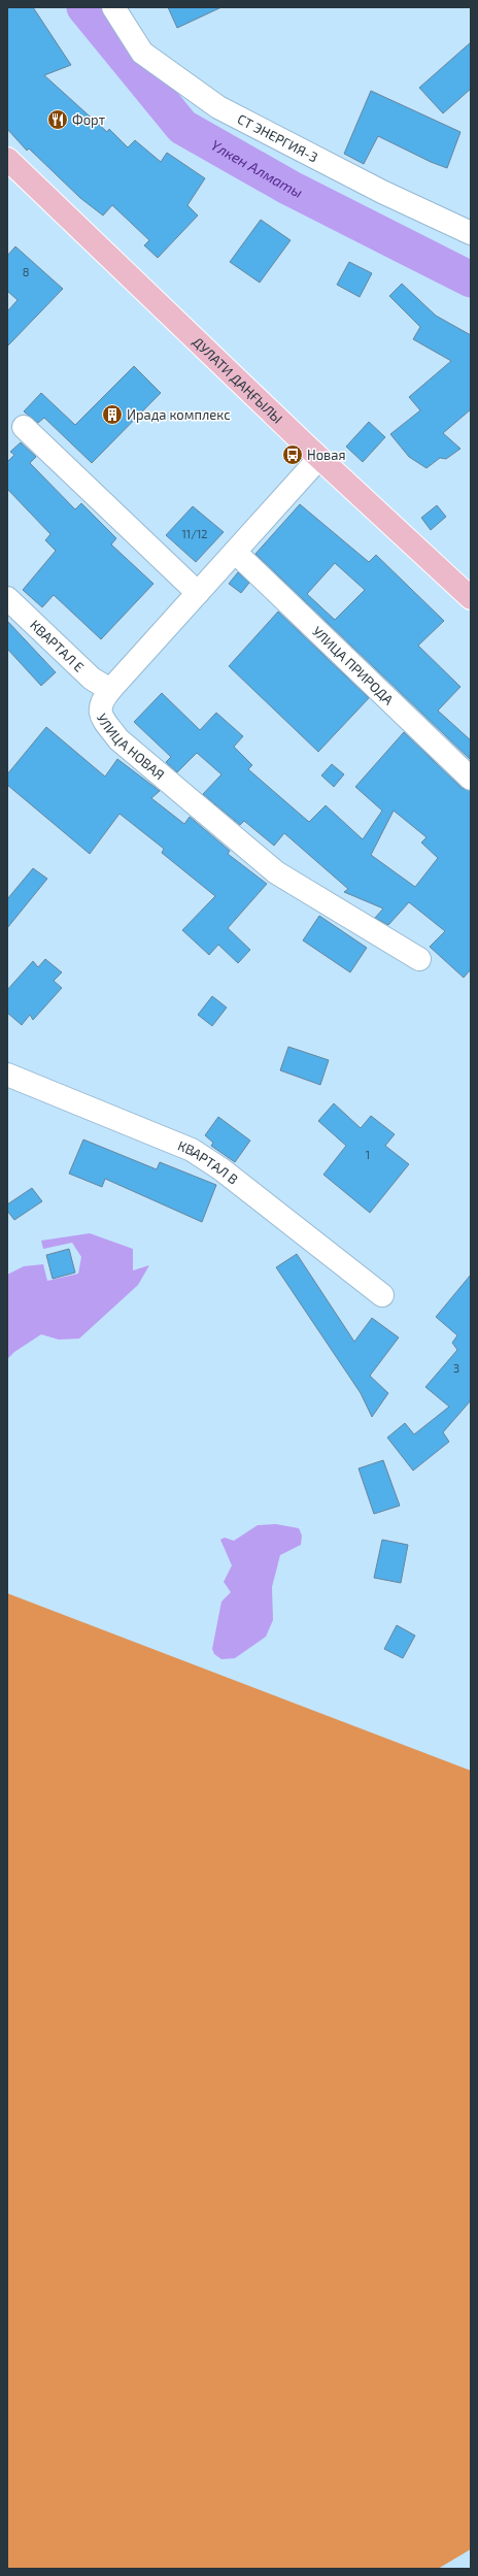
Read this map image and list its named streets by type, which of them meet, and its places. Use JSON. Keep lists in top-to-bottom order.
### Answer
{
  "streets": {
    "main road": ["ДУЛАТИ ДАҢҒЫЛЫ"],
    "street": [
      "СТ ЭНЕРГИЯ-3",
      "КВАРТАЛ Е",
      "УЛИЦА ПРИРОДА",
      "УЛИЦА НОВАЯ",
      "КВАРТАЛ В"
    ]
  },
  "crossings": [
    ["ДУЛАТИ ДАҢҒЫЛЫ", "УЛИЦА НОВАЯ"],
    ["КВАРТАЛ Е", "УЛИЦА НОВАЯ"],
    ["УЛИЦА ПРИРОДА", "УЛИЦА НОВАЯ"]
  ],
  "water": ["Үлкен Алматы"],
  "places": {
    "restaurant": ["Форт"],
    "building": ["Ирада комплекс"],
    "bus stop": ["Новая"]
  },
  "house_numbers": [
    "8",
    "11/12",
    "1",
    "3"
  ]
}
